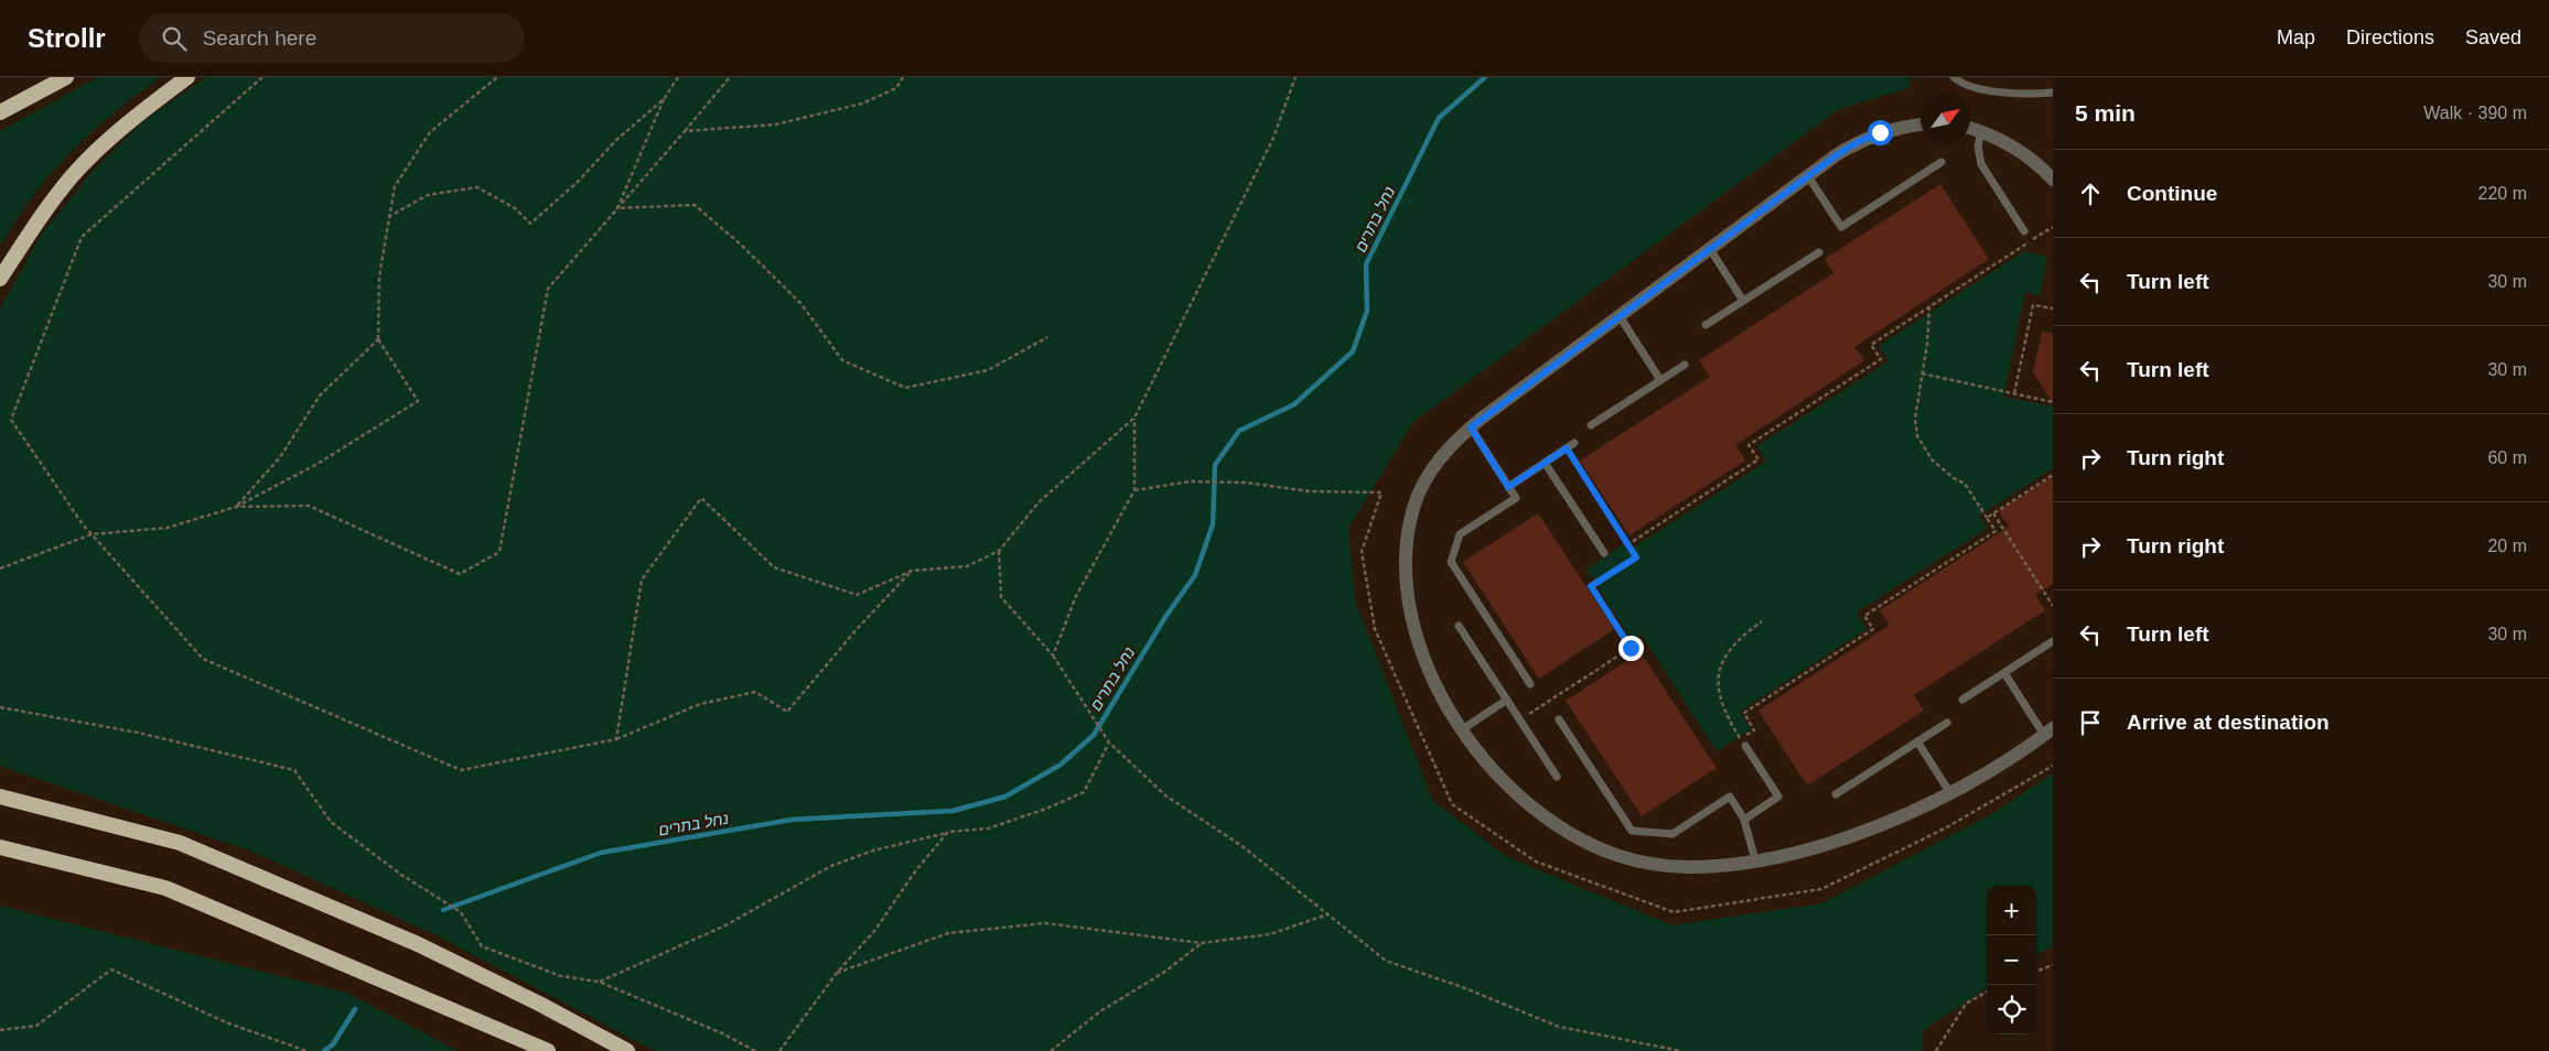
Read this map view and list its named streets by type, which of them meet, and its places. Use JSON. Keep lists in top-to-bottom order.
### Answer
{
  "water": ["נחל בתרים"],
  "north": "top right",
  "page": {
    "header": "Strollr",
    "search": "Search here",
    "nav": ["Map", "Directions", "Saved"],
    "heading": ["5 min", "Walk · 390 m"],
    "list": [
      ["Continue", "220 m"],
      ["Turn left", "30 m"],
      ["Turn left", "30 m"],
      ["Turn right", "60 m"],
      ["Turn right", "20 m"],
      ["Turn left", "30 m"],
      "Arrive at destination"
    ],
    "map_buttons": ["+", "−"]
  }
}
